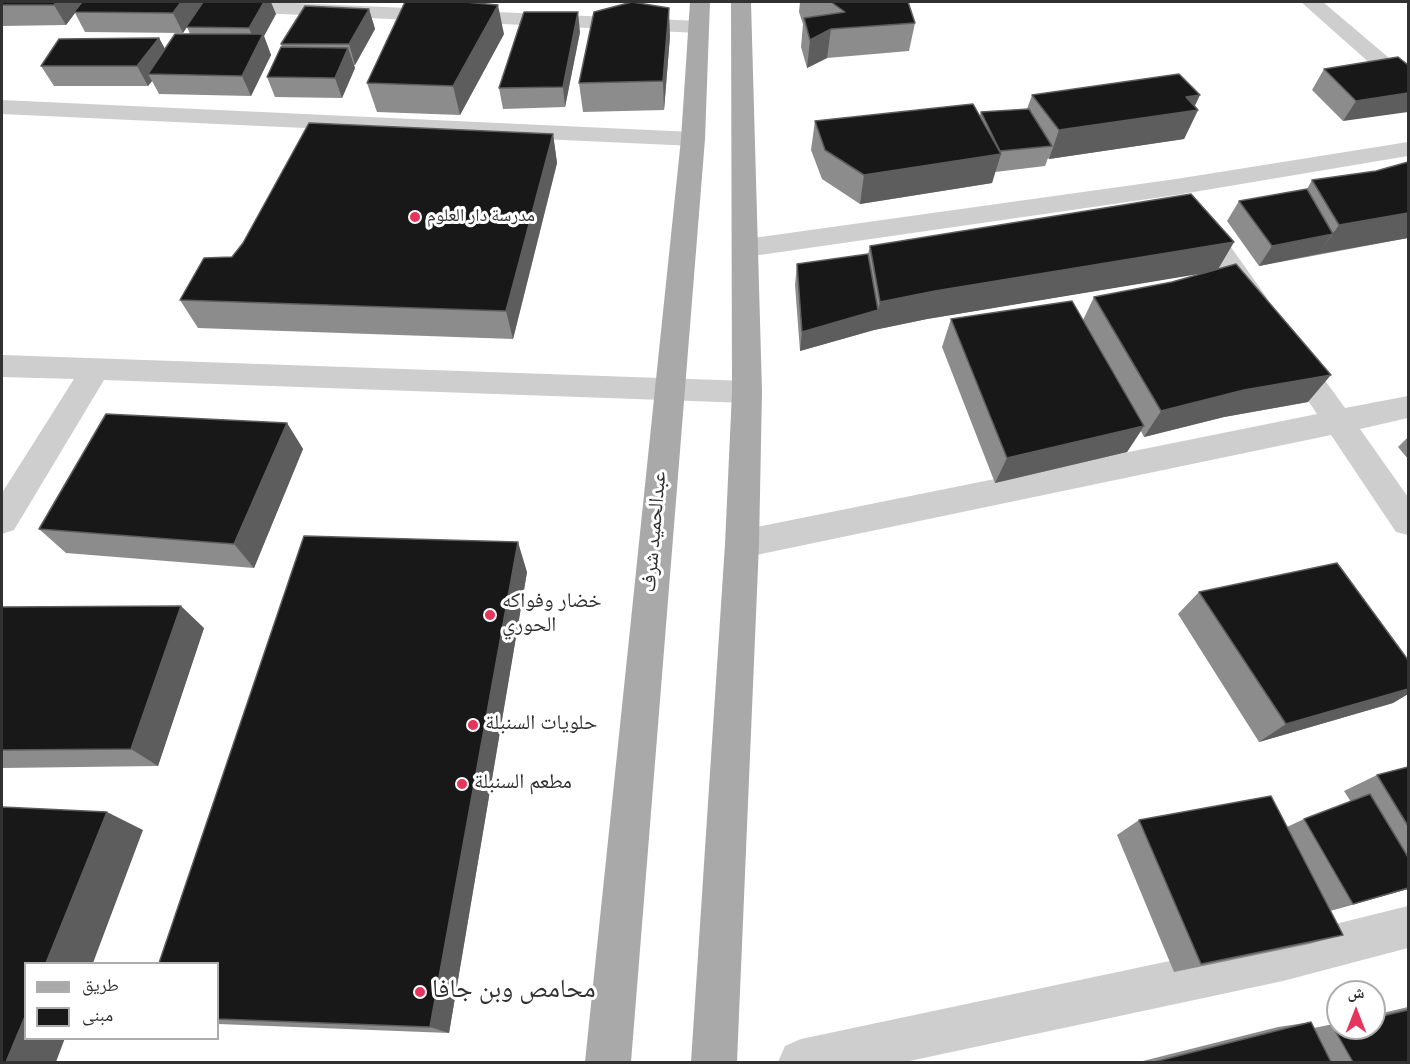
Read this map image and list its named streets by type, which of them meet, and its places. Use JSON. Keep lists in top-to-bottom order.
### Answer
{
  "streets": {
    "main road": ["عبدالحميد شرف"]
  },
  "places": [
    "مدرسة دار العلوم",
    "خضار وفواكه الحوري",
    "حلويات السنبلة",
    "مطعم السنبلة",
    "محامص وبن جافا"
  ],
  "legend": ["طريق", "مبنى"],
  "north": "top"
}
